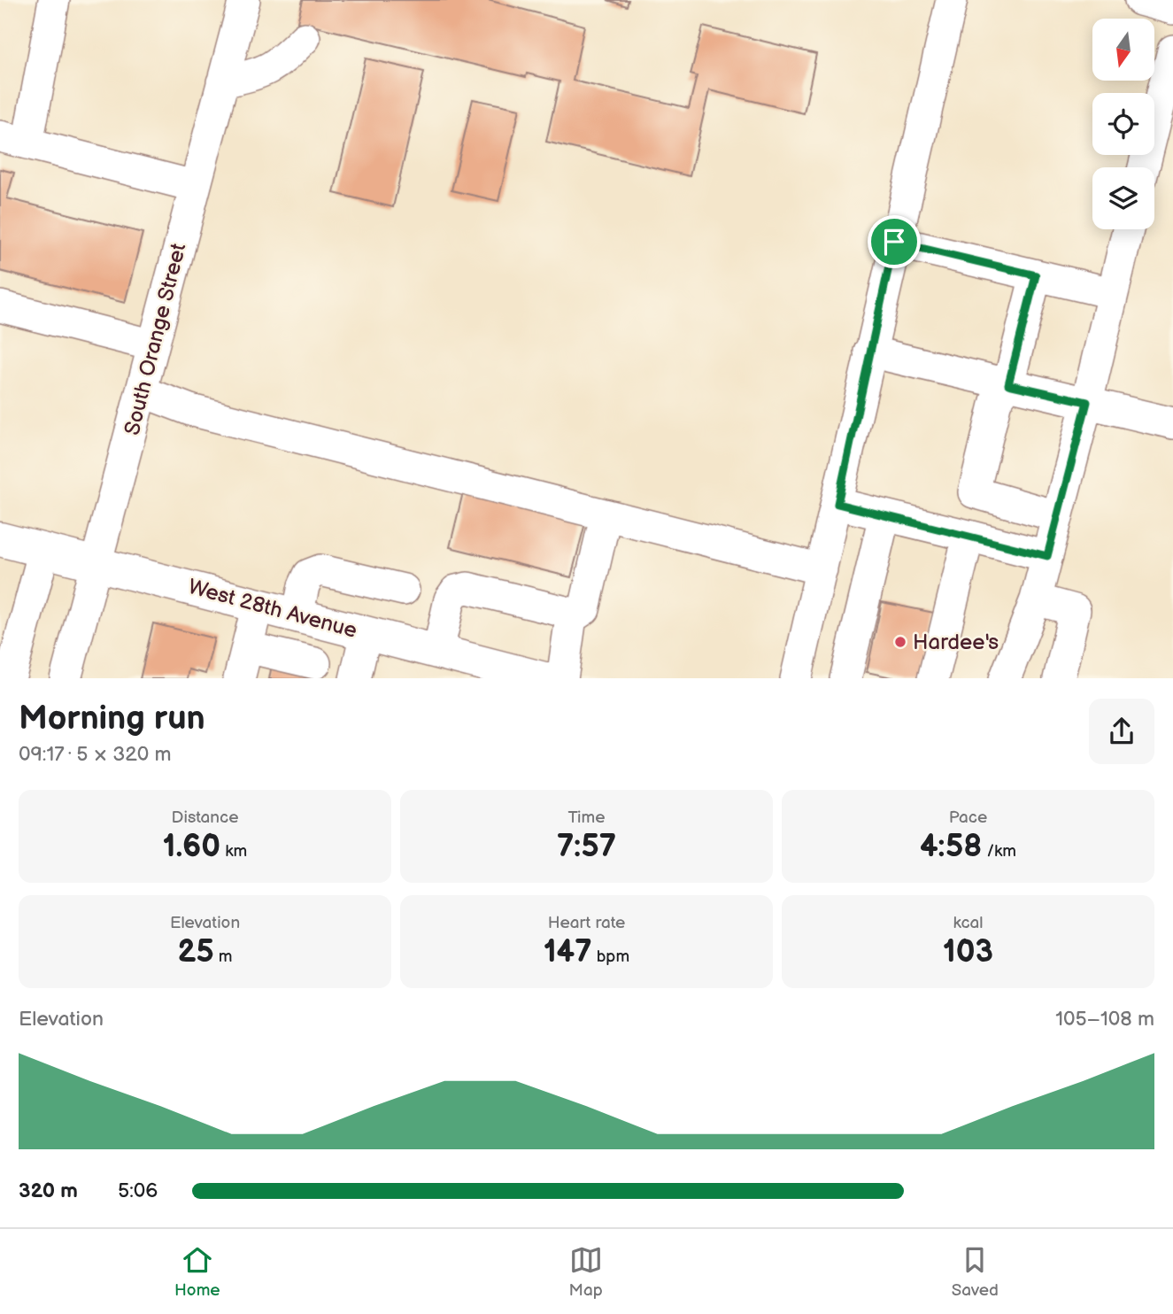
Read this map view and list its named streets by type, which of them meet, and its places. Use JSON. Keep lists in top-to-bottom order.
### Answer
{
  "streets": {
    "main road": ["West 28th Avenue"],
    "street": ["South Orange Street"]
  },
  "crossings": [
    ["South Orange Street", "West 28th Avenue"]
  ],
  "places": ["Hardee's"],
  "north": "bottom",
  "page": {
    "heading": ["Morning run", "09:17 · 5 × 320 m"],
    "stats": [
      ["Distance", "1.60 km"],
      ["Time", "7:57"],
      ["Pace", "4:58 /km"],
      ["Elevation", "25 m"],
      ["Heart rate", "147 bpm"],
      ["kcal", "103"]
    ],
    "chart": ["Elevation", "105–108 m"],
    "list": [
      {
        "name": "320 m",
        "note": "5:06"
      }
    ],
    "tabs": ["Home", "Map", "Saved"]
  }
}
